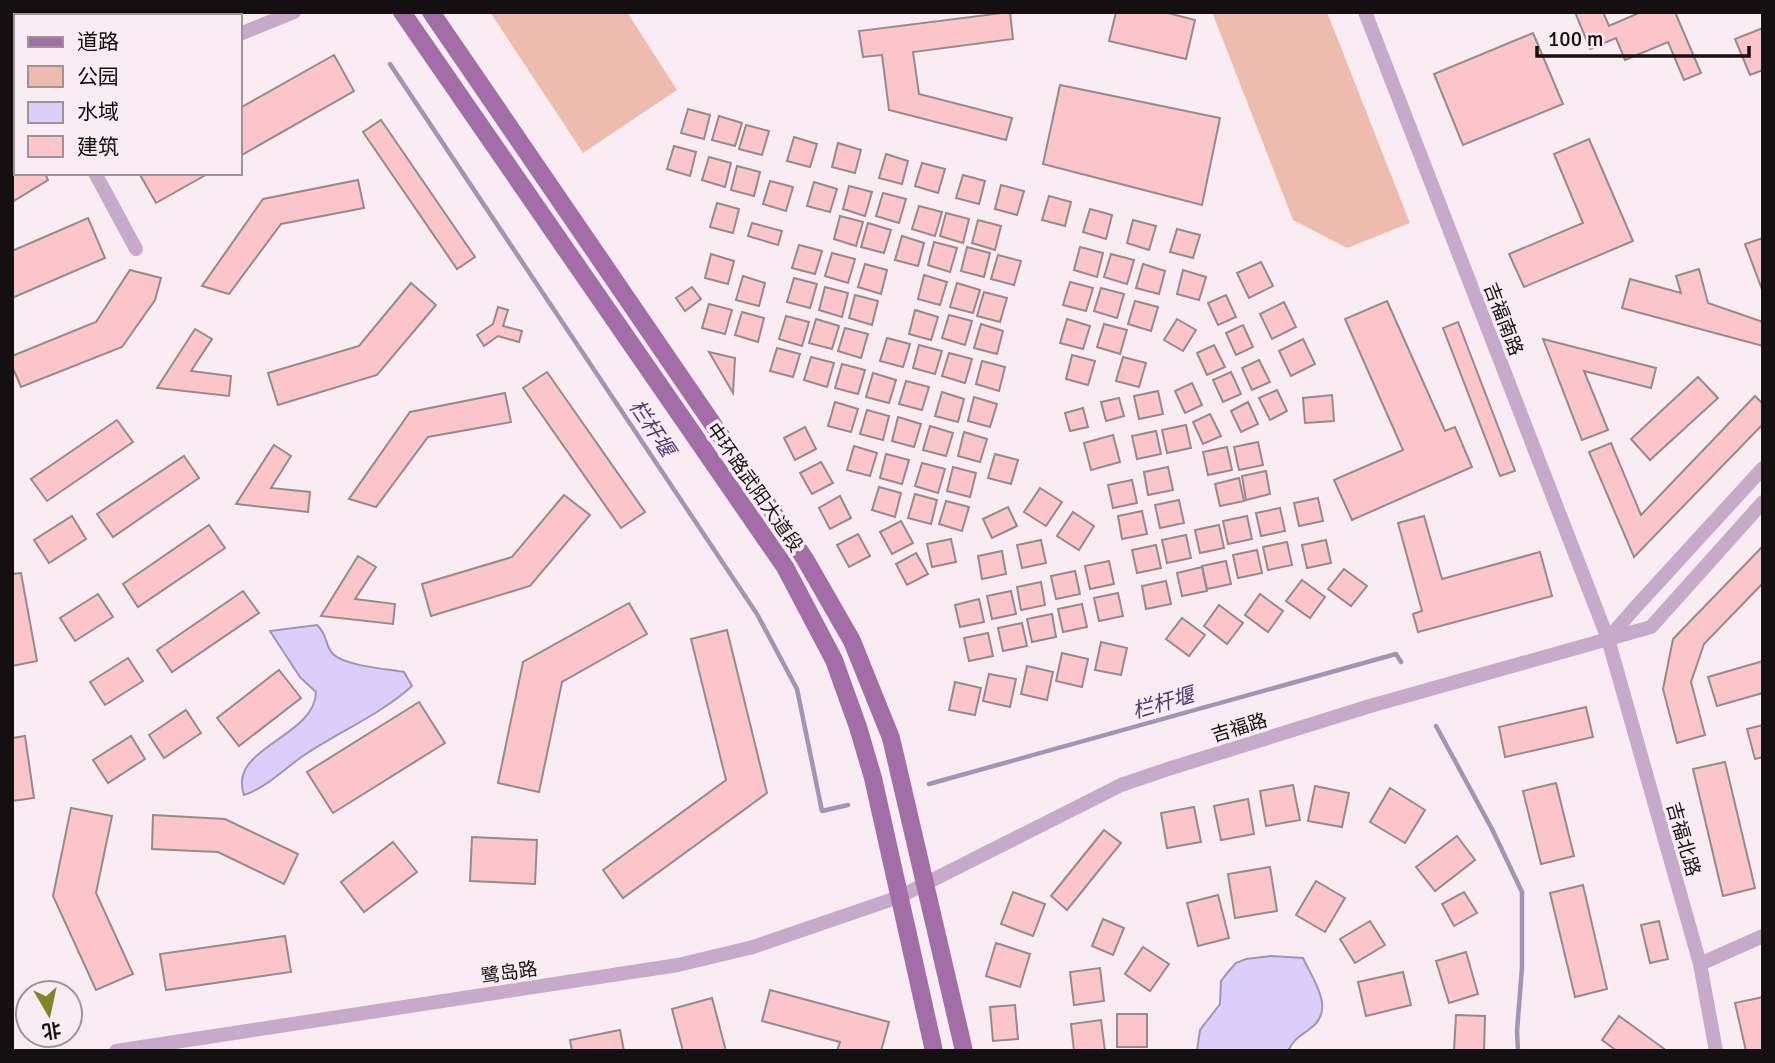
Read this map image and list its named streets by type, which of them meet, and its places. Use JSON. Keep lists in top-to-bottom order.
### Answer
{
  "streets": {
    "main road": ["中环路武阳大道段"],
    "street": [
      "吉福南路",
      "吉福路",
      "吉福北路",
      "鹭岛路"
    ]
  },
  "crossings": [
    ["吉福南路", "吉福路"],
    ["吉福南路", "吉福北路"],
    ["中环路武阳大道段", "吉福路"],
    ["中环路武阳大道段", "鹭岛路"],
    ["吉福路", "吉福北路"],
    ["吉福路", "鹭岛路"]
  ],
  "water": ["栏杆堰"],
  "legend": [
    "道路",
    "公园",
    "水域",
    "建筑"
  ],
  "scale_bar": "100 m",
  "north": "bottom"
}
